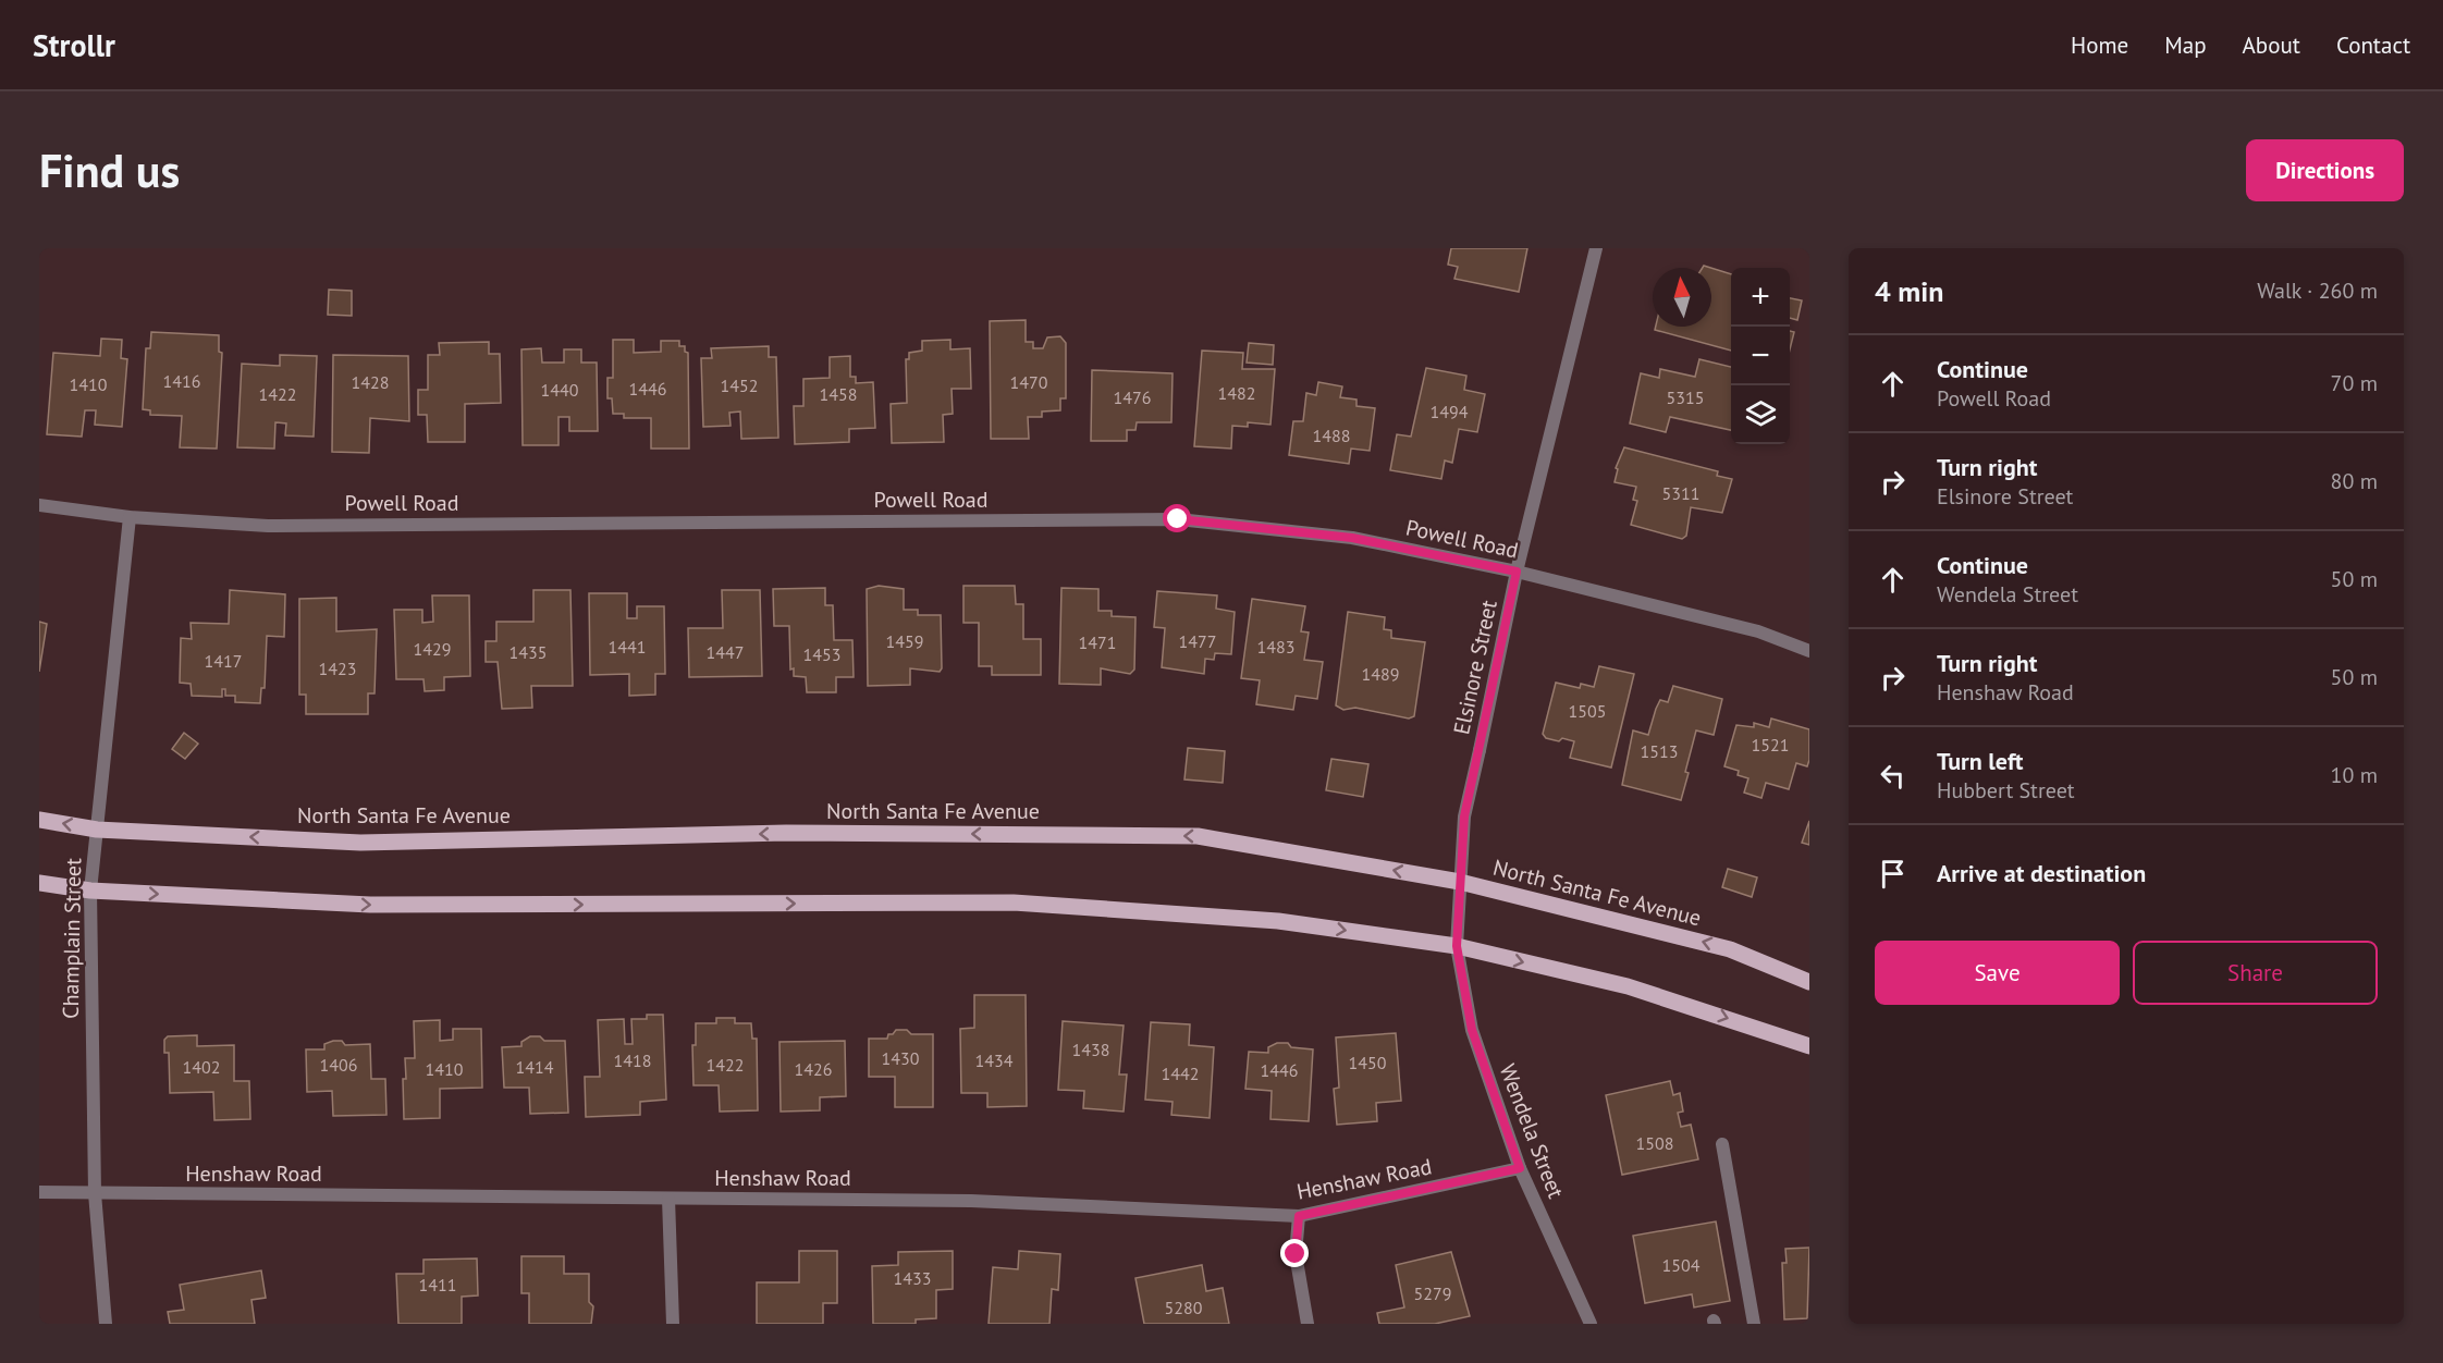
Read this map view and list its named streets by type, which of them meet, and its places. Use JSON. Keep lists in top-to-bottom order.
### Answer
{
  "streets": {
    "main road": ["North Santa Fe Avenue"],
    "street": [
      "Powell Road",
      "Elsinore Street",
      "Champlain Street",
      "Wendela Street",
      "Henshaw Road"
    ]
  },
  "crossings": [
    ["Powell Road", "Elsinore Street"],
    ["Powell Road", "Champlain Street"],
    ["Elsinore Street", "North Santa Fe Avenue"],
    ["Elsinore Street", "Wendela Street"],
    ["North Santa Fe Avenue", "Champlain Street"],
    ["Champlain Street", "Henshaw Road"],
    ["Wendela Street", "Henshaw Road"]
  ],
  "house_numbers": [
    "1416",
    "1428",
    "1470",
    "1410",
    "1452",
    "1446",
    "1440",
    "1482",
    "1422",
    "1458",
    "1476",
    "5315",
    "1494",
    "1488",
    "5311",
    "1459",
    "1477",
    "1471",
    "1441",
    "1483",
    "1429",
    "1435",
    "1447",
    "1453",
    "1417",
    "1423",
    "1489",
    "1505",
    "1521",
    "1513",
    "1438",
    "1430",
    "1418",
    "1434",
    "1450",
    "1406",
    "1422",
    "1402",
    "1414",
    "1410",
    "1426",
    "1446",
    "1442",
    "1508",
    "1504",
    "1433",
    "1411",
    "5279",
    "5280"
  ],
  "north": "top",
  "page": {
    "header": "Strollr",
    "nav": [
      "Home",
      "Map",
      "About",
      "Contact"
    ],
    "buttons": [
      "Directions",
      ["Save", "Share"]
    ],
    "title": "Find us",
    "heading": ["4 min", "Walk · 260 m"],
    "map_buttons": ["+", "−"],
    "list": [
      ["Continue", "Powell Road", "70 m"],
      ["Turn right", "Elsinore Street", "80 m"],
      ["Continue", "Wendela Street", "50 m"],
      ["Turn right", "Henshaw Road", "50 m"],
      ["Turn left", "Hubbert Street", "10 m"],
      "Arrive at destination"
    ]
  }
}
